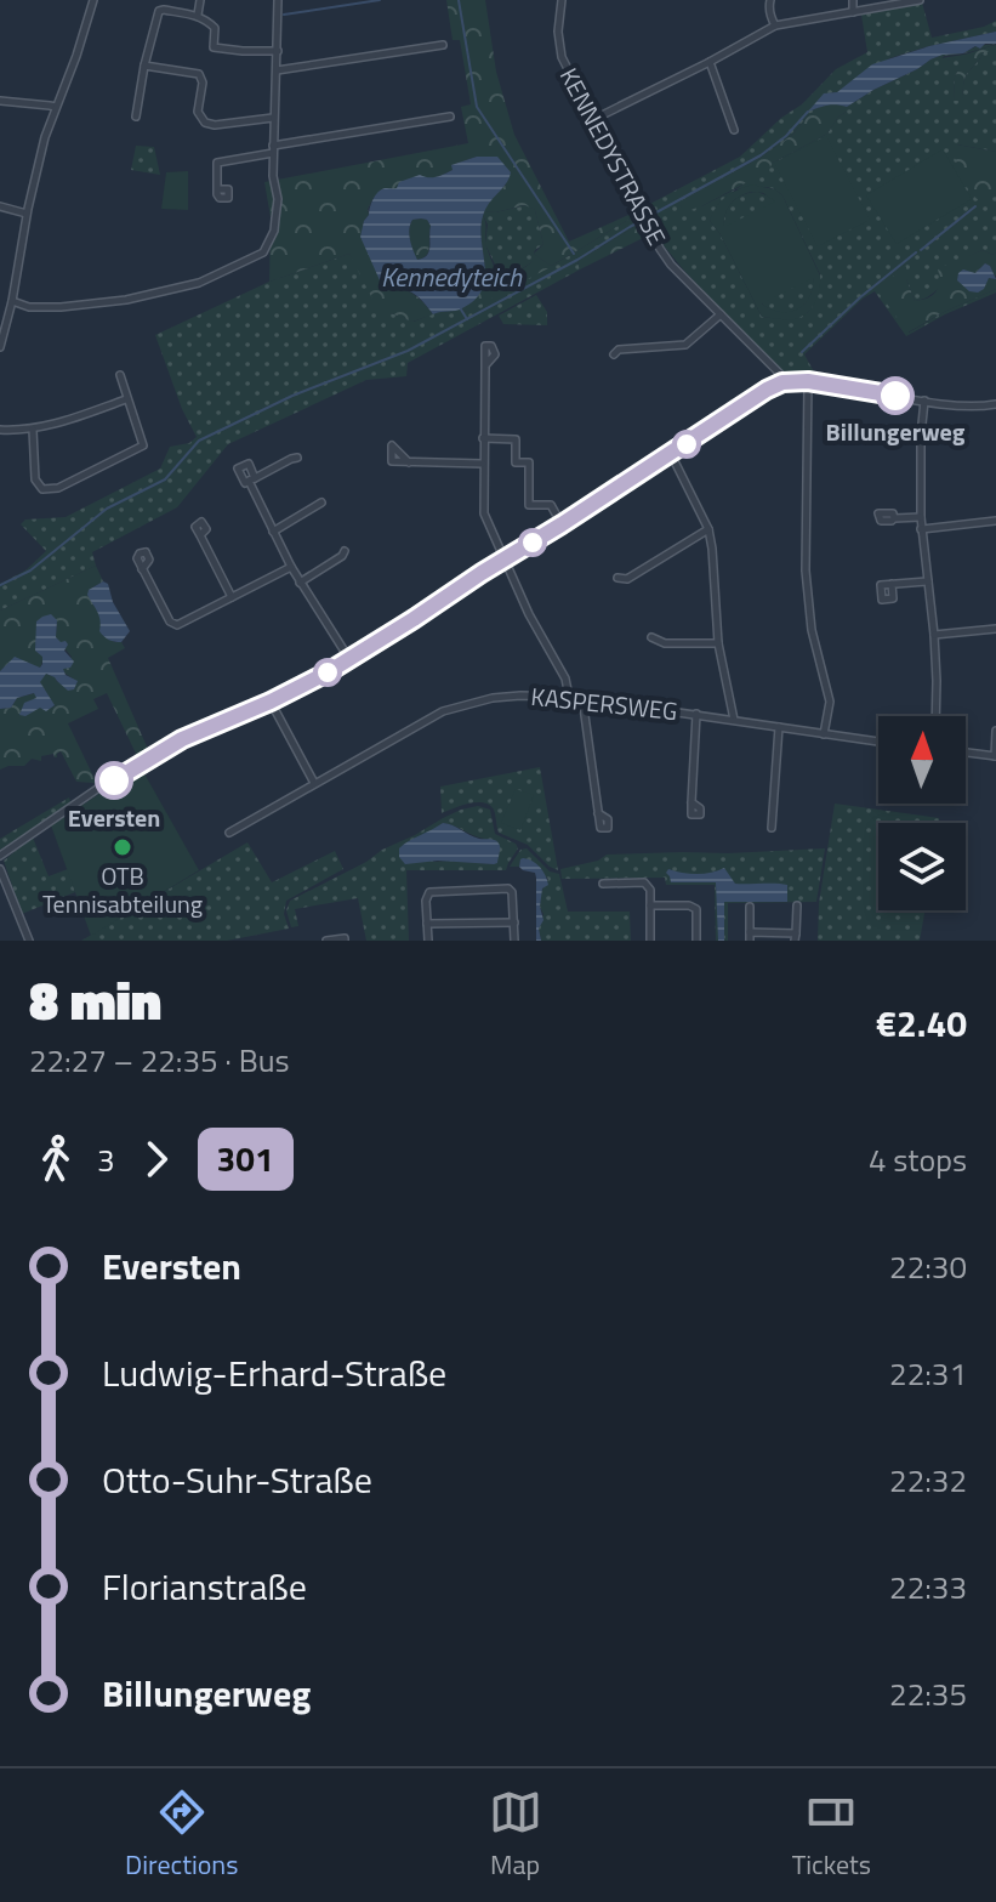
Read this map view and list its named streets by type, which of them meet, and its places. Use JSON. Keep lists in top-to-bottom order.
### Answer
{
  "streets": {
    "street": ["KENNEDYSTRASSE", "KASPERSWEG"]
  },
  "water": ["Kennedyteich"],
  "places": ["Billungerweg", "Eversten", "OTB Tennisabteilung"],
  "lines": ["bus line 301"],
  "north": "top",
  "page": {
    "heading": ["8 min", "22:27 – 22:35 · Bus", "€2.40"],
    "legs": ["3", "301", "4 stops"],
    "list": [
      {
        "name": "Eversten",
        "value": "22:30"
      },
      {
        "name": "Ludwig-Erhard-Straße",
        "value": "22:31"
      },
      {
        "name": "Otto-Suhr-Straße",
        "value": "22:32"
      },
      {
        "name": "Florianstraße",
        "value": "22:33"
      },
      {
        "name": "Billungerweg",
        "value": "22:35"
      }
    ],
    "tabs": ["Directions", "Map", "Tickets"]
  }
}
